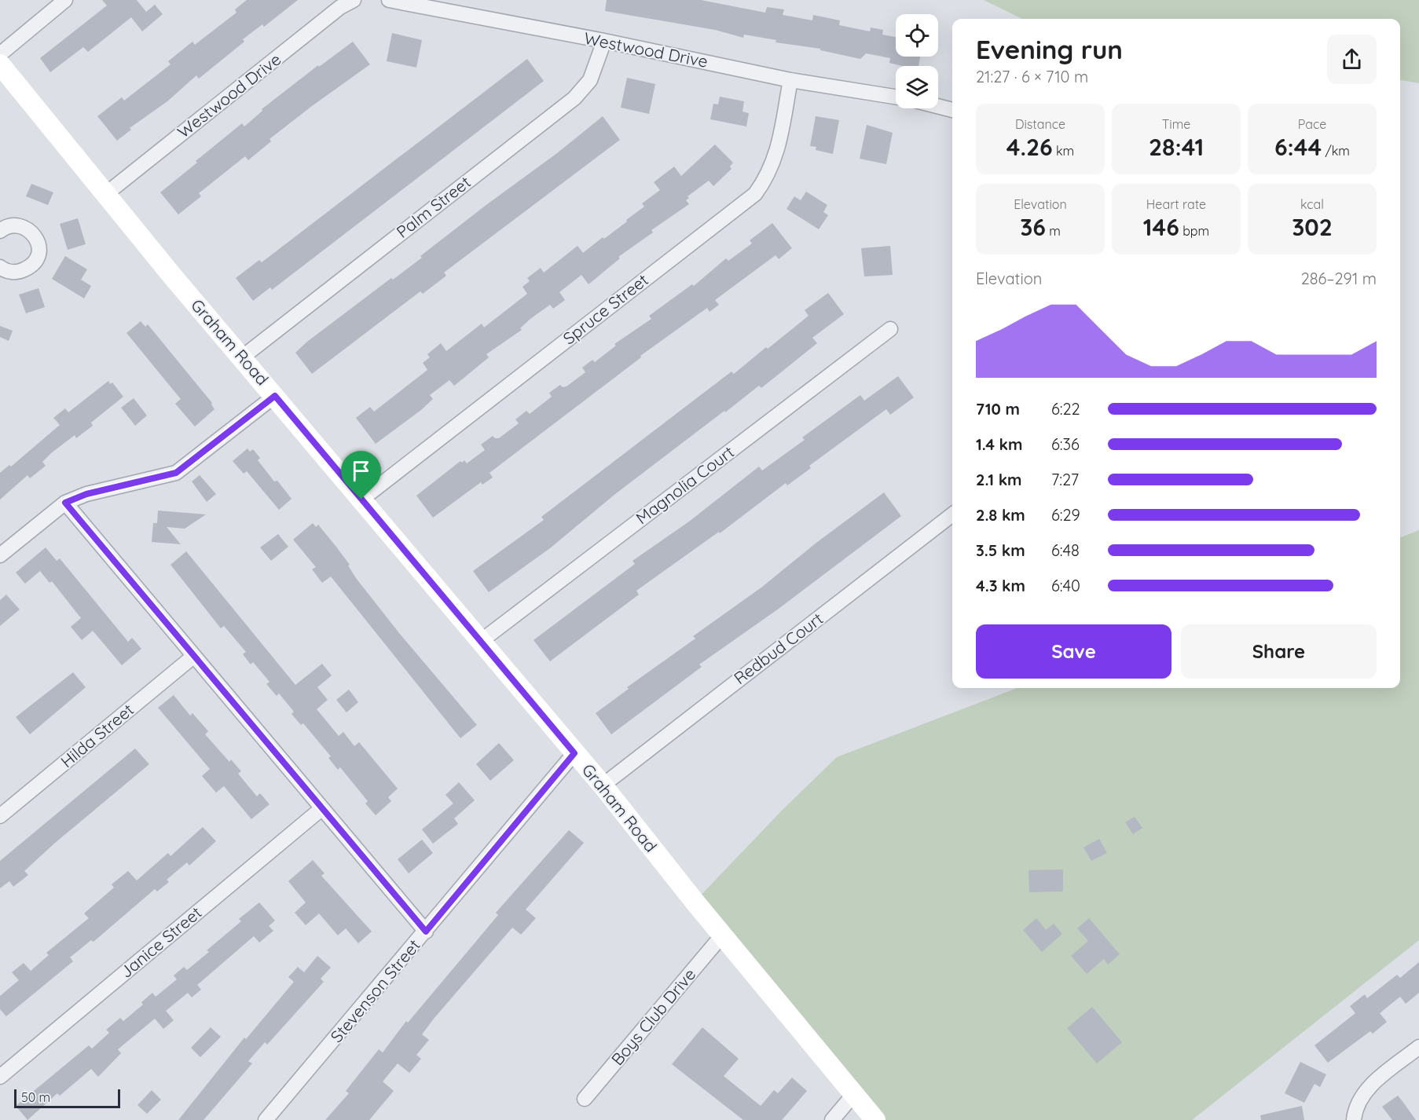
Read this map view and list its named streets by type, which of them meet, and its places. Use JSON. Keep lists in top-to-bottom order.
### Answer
{
  "streets": {
    "main road": ["Graham Road"],
    "street": [
      "Westwood Drive",
      "Palm Street",
      "Spruce Street",
      "Magnolia Court",
      "Redbud Court",
      "Hilda Street",
      "Janice Street",
      "Stevenson Street",
      "Boys Club Drive"
    ]
  },
  "crossings": [
    ["Westwood Drive", "Palm Street"],
    ["Westwood Drive", "Spruce Street"],
    ["Westwood Drive", "Graham Road"],
    ["Palm Street", "Graham Road"],
    ["Spruce Street", "Graham Road"],
    ["Graham Road", "Magnolia Court"],
    ["Graham Road", "Redbud Court"],
    ["Graham Road", "Stevenson Street"],
    ["Graham Road", "Boys Club Drive"]
  ],
  "scale_bar": "50 m",
  "page": {
    "heading": ["Evening run", "21:27 · 6 × 710 m"],
    "stats": [
      ["Distance", "4.26 km"],
      ["Time", "28:41"],
      ["Pace", "6:44 /km"],
      ["Elevation", "36 m"],
      ["Heart rate", "146 bpm"],
      ["kcal", "302"]
    ],
    "chart": ["Elevation", "286–291 m"],
    "list": [
      {
        "name": "710 m",
        "note": "6:22"
      },
      {
        "name": "1.4 km",
        "note": "6:36"
      },
      {
        "name": "2.1 km",
        "note": "7:27"
      },
      {
        "name": "2.8 km",
        "note": "6:29"
      },
      {
        "name": "3.5 km",
        "note": "6:48"
      },
      {
        "name": "4.3 km",
        "note": "6:40"
      }
    ],
    "buttons": ["Save", "Share"],
    "scale": "50 m"
  }
}
